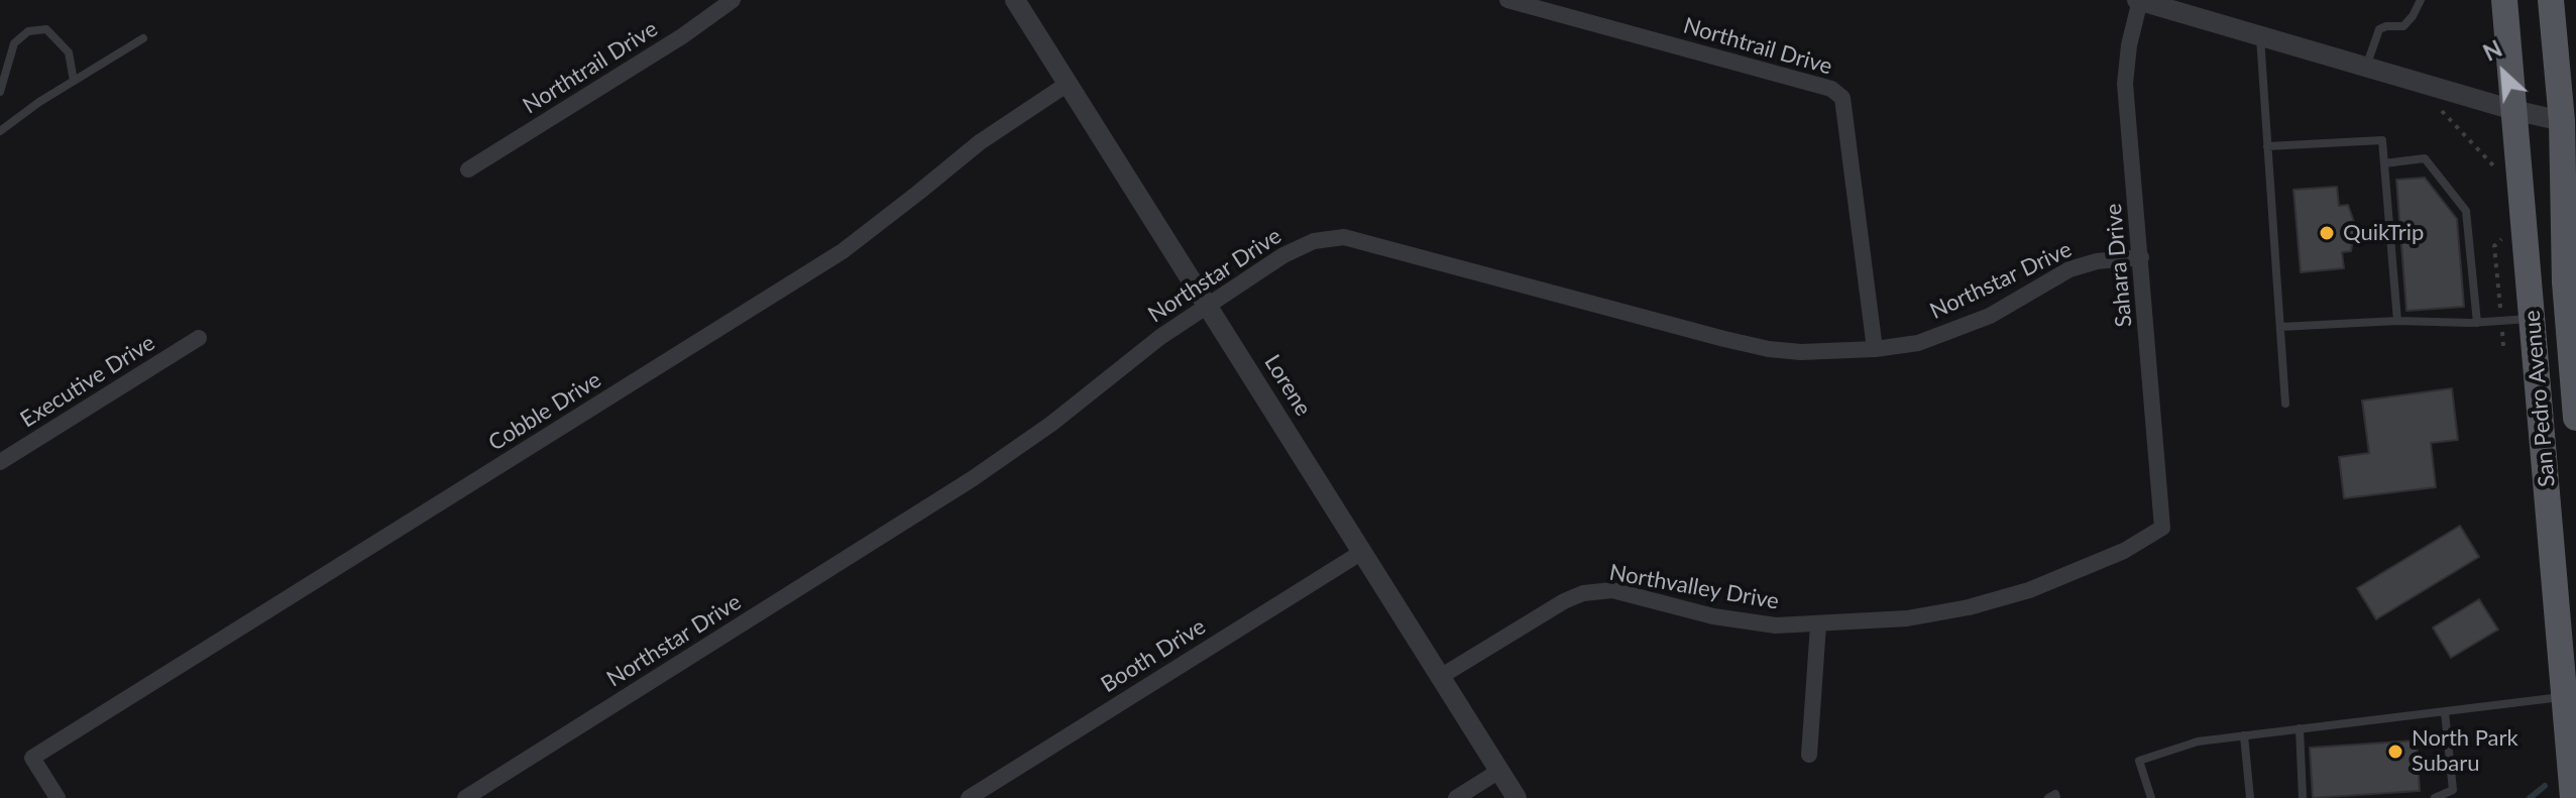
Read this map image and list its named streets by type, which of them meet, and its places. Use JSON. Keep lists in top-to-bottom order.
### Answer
{
  "streets": {
    "main road": ["San Pedro Avenue"],
    "street": [
      "Northtrail Drive",
      "Sahara Drive",
      "Northstar Drive",
      "Executive Drive",
      "Lorene",
      "Cobble Drive",
      "Northvalley Drive",
      "Booth Drive"
    ]
  },
  "crossings": [
    ["Northtrail Drive", "Northstar Drive"],
    ["Sahara Drive", "Northstar Drive"],
    ["Sahara Drive", "Northvalley Drive"],
    ["Northstar Drive", "Lorene"],
    ["Lorene", "Cobble Drive"],
    ["Lorene", "Northvalley Drive"],
    ["Lorene", "Booth Drive"]
  ],
  "places": ["QuikTrip", "North Park Subaru"],
  "north": "top left"
}
